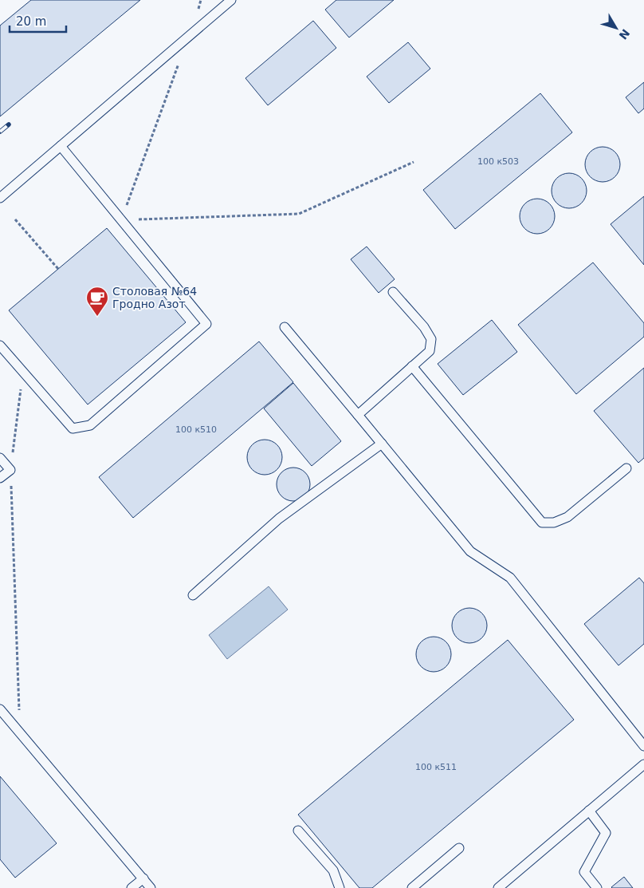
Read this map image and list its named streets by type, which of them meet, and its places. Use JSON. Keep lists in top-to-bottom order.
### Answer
{
  "places": {
    "cafe": ["Столовая №64 Гродно Азот"]
  },
  "house_numbers": ["100 к503", "100 к510", "100 к511"],
  "scale_bar": "20 m",
  "north": "bottom right"
}
